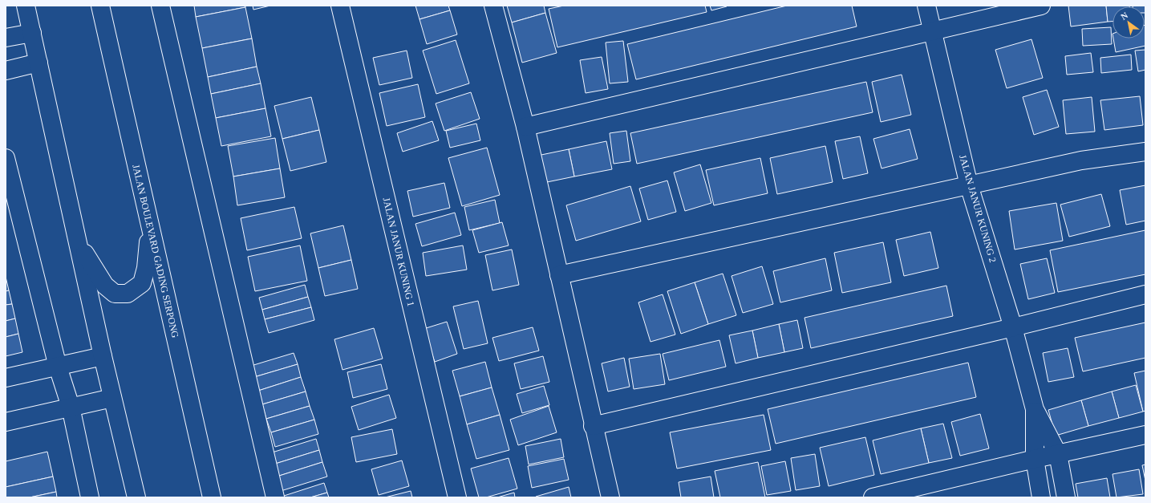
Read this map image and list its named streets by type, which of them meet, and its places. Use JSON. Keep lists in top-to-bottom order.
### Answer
{
  "streets": {
    "street": ["JALAN JANUR KUNING 2", "JALAN BOULEVARD GADING SERPONG", "JALAN JANUR KUNING 1"]
  },
  "north": "top left"
}
